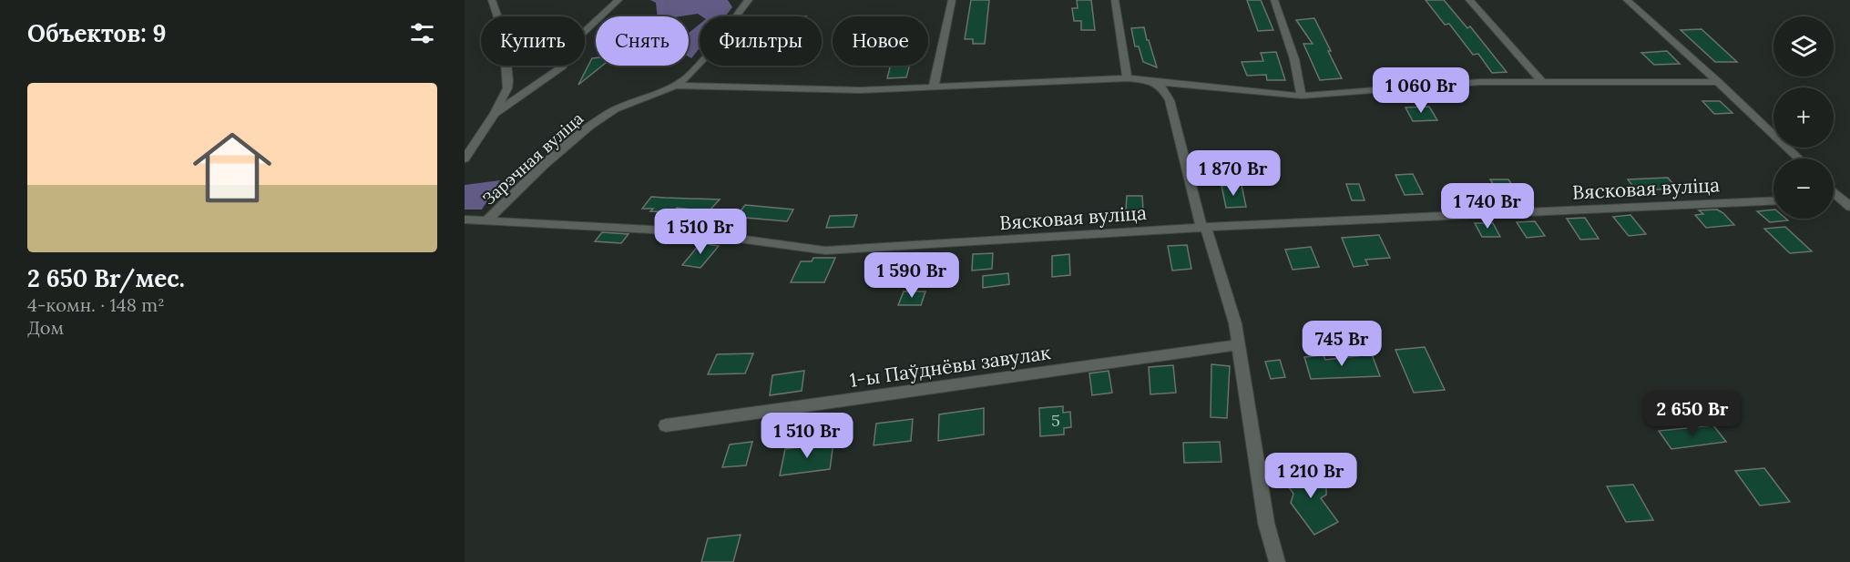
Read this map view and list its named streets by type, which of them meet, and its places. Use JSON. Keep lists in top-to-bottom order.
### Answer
{
  "streets": {
    "street": ["Зарэчная вуліца", "Вясковая вуліца", "1-ы Паўднёвы завулак"]
  },
  "crossings": [
    ["Зарэчная вуліца", "Вясковая вуліца"]
  ],
  "house_numbers": ["5"],
  "page": {
    "heading": "Объектов: 9",
    "map_buttons": ["+", "−"],
    "chip": [
      "Купить",
      "Снять",
      "Фильтры",
      "Новое"
    ],
    "list": [
      {
        "name": "2 650 Br/мес.",
        "note": "4-комн. · 148 m² · Дом"
      }
    ],
    "price": [
      "1 060 Br",
      "1 870 Br",
      "1 740 Br",
      "1 510 Br",
      "1 590 Br",
      "745 Br",
      "2 650 Br",
      "1 510 Br",
      "1 210 Br"
    ]
  }
}
